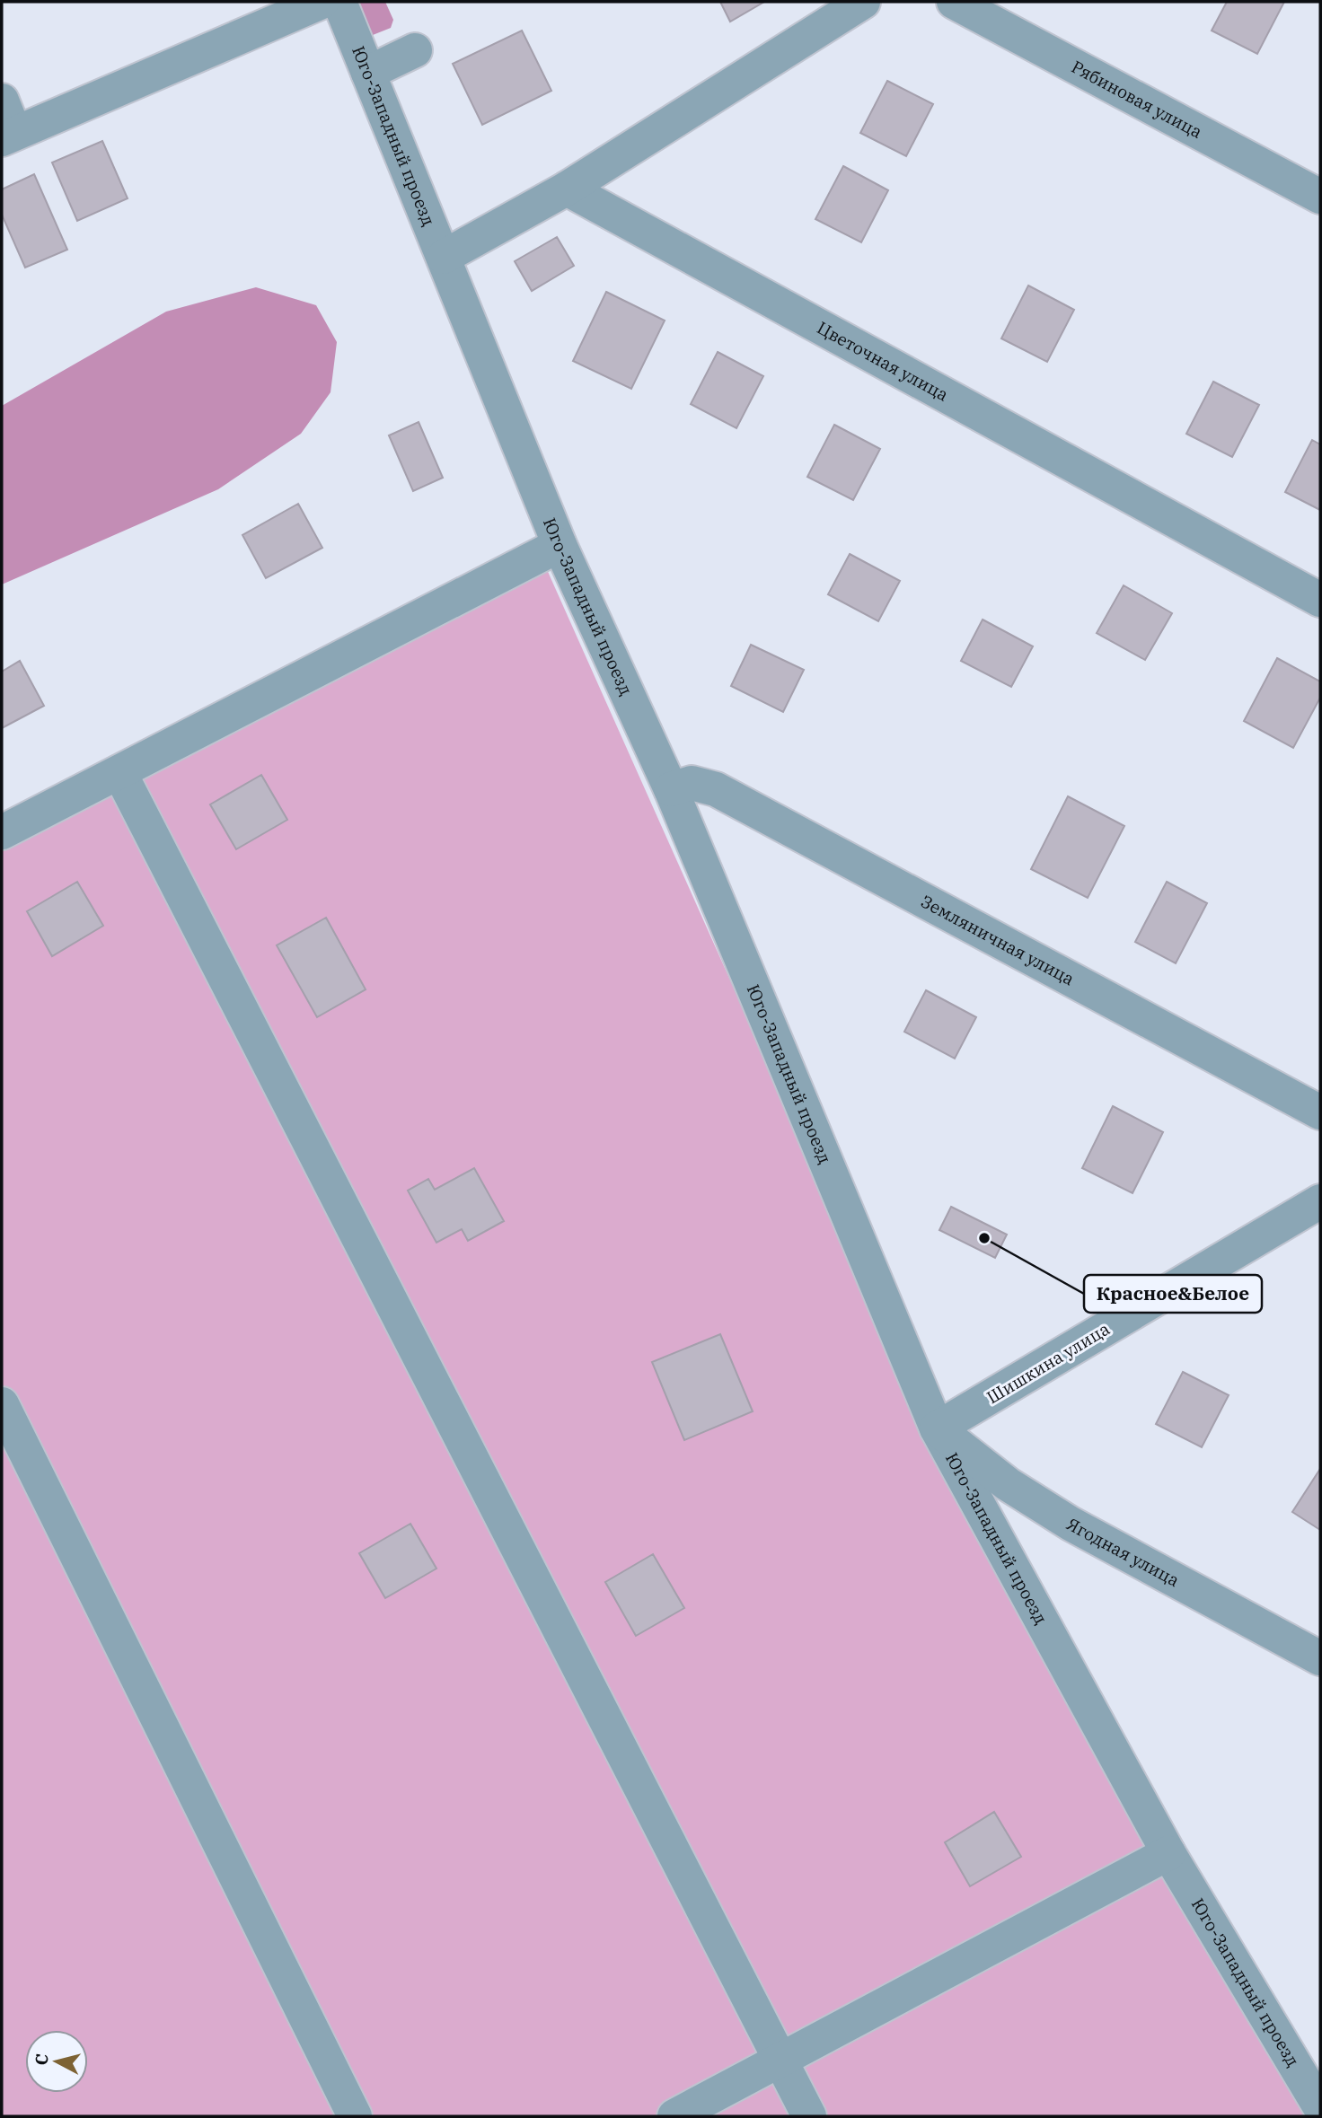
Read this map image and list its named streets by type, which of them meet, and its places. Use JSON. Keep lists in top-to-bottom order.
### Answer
{
  "streets": {
    "street": [
      "Рябиновая улица",
      "Юго-Западный проезд",
      "Цветочная улица",
      "Земляничная улица",
      "Шишкина улица",
      "Ягодная улица"
    ]
  },
  "crossings": [
    ["Юго-Западный проезд", "Земляничная улица"],
    ["Юго-Западный проезд", "Шишкина улица"],
    ["Юго-Западный проезд", "Ягодная улица"],
    ["Шишкина улица", "Ягодная улица"]
  ],
  "places": ["Красное&Белое"],
  "north": "left"
}
